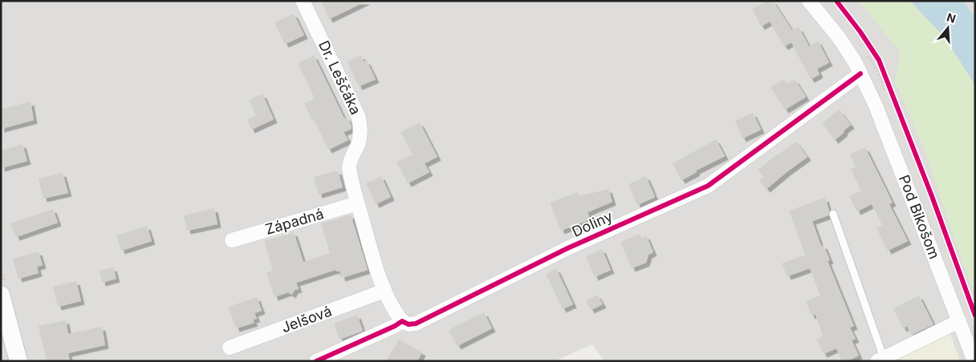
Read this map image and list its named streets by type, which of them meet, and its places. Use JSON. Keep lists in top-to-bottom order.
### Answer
{
  "streets": {
    "street": [
      "Dr. Leščáka",
      "Pod Bikošom",
      "Západná",
      "Doliny",
      "Jelšová"
    ]
  },
  "crossings": [
    ["Dr. Leščáka", "Západná"],
    ["Dr. Leščáka", "Doliny"],
    ["Dr. Leščáka", "Jelšová"],
    ["Pod Bikošom", "Doliny"]
  ],
  "north": "top"
}
